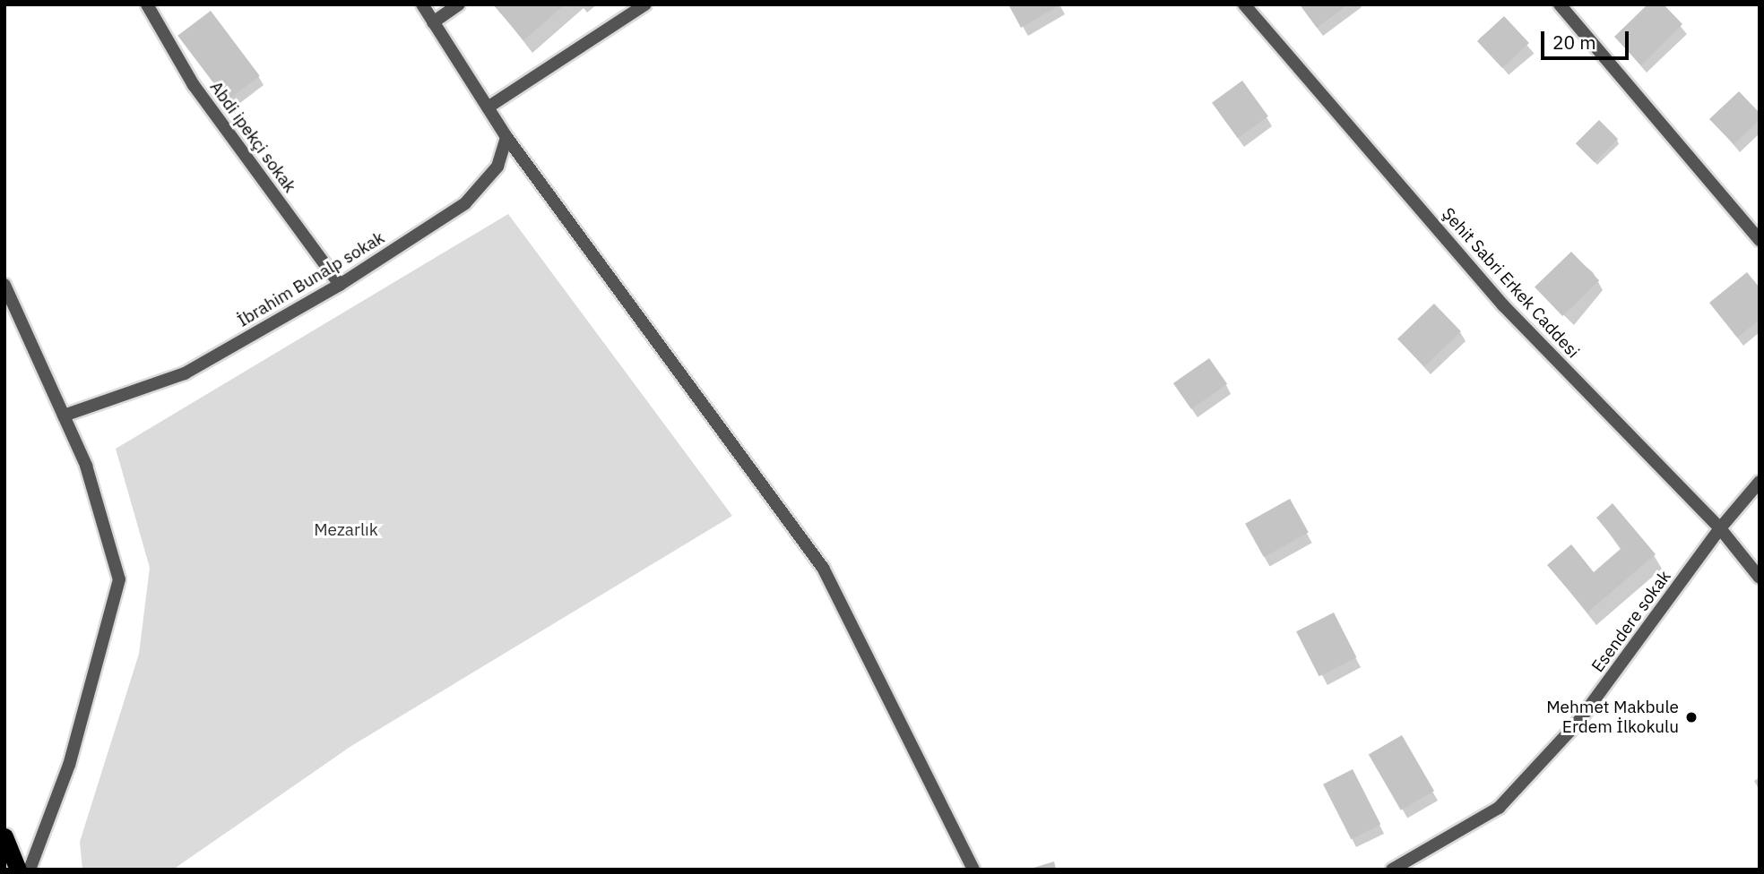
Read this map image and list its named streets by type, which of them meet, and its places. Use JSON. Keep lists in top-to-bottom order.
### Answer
{
  "streets": {
    "street": [
      "Abdi ipekçi sokak",
      "İbrahim Bunalp sokak",
      "Şehit Sabri Erkek Caddesi",
      "Esendere sokak"
    ]
  },
  "crossings": [
    ["Abdi ipekçi sokak", "İbrahim Bunalp sokak"],
    ["Şehit Sabri Erkek Caddesi", "Esendere sokak"]
  ],
  "parks": ["Mezarlık"],
  "places": ["Mehmet Makbule Erdem İlkokulu"],
  "scale_bar": "20 m"
}
